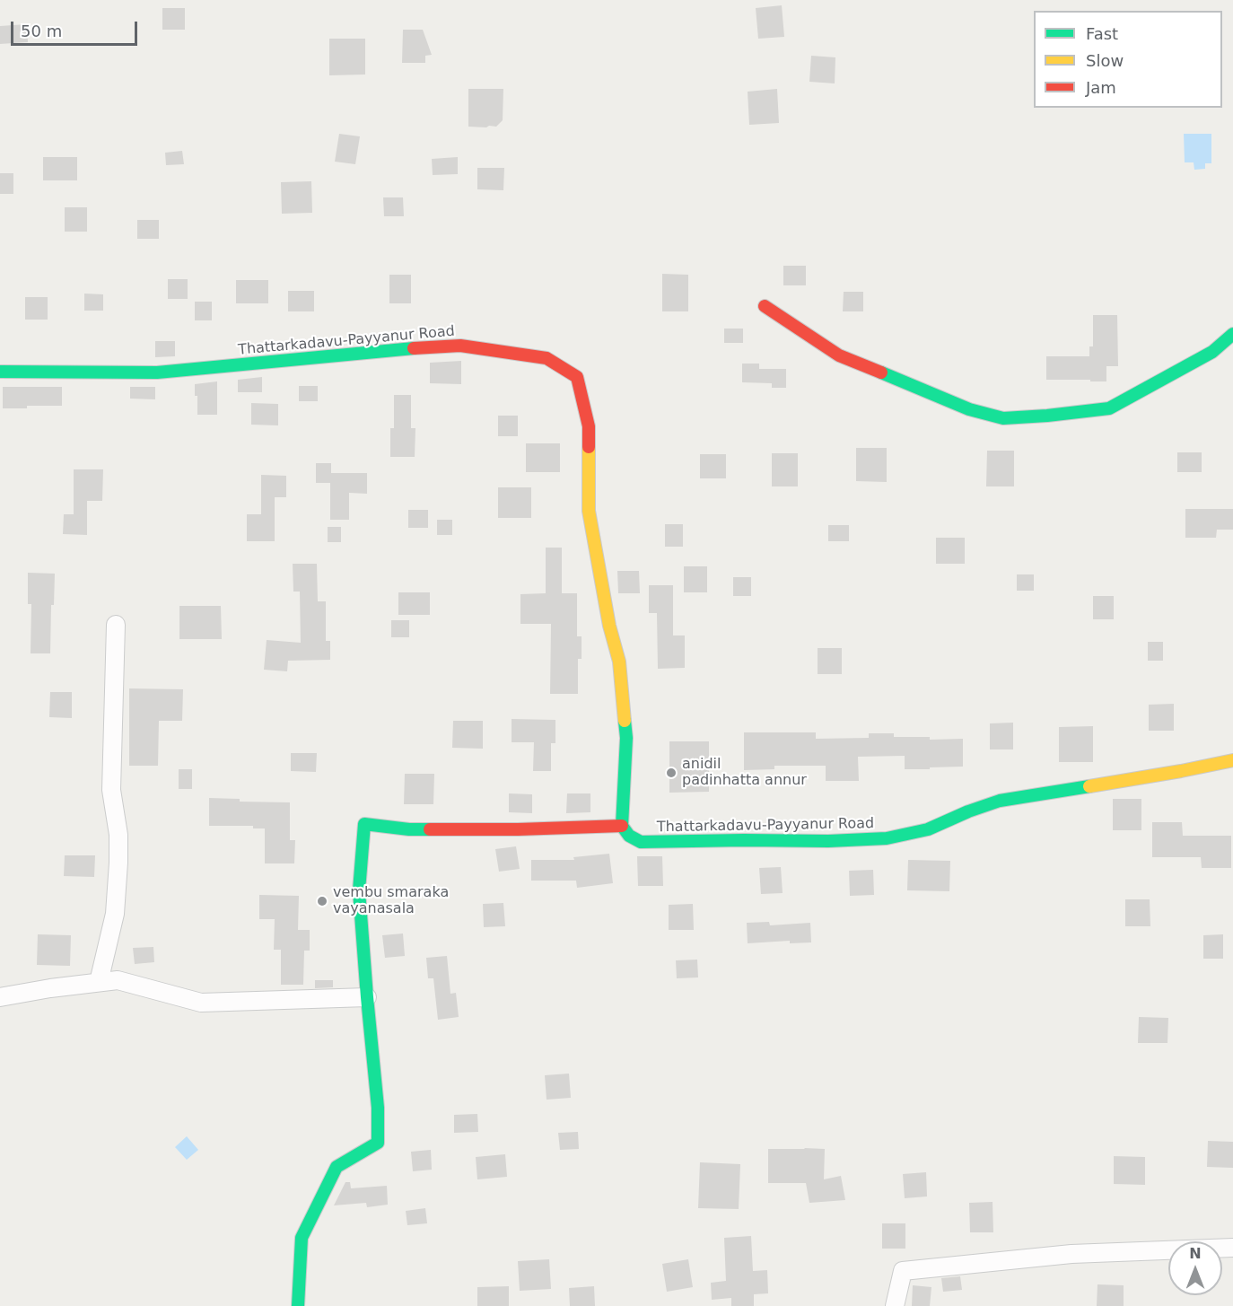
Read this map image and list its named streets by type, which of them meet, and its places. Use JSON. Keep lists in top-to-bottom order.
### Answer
{
  "streets": {
    "main road": ["Thattarkadavu-Payyanur Road"]
  },
  "places": ["anidil padinhatta annur", "vembu smaraka vayanasala"],
  "legend": ["Fast", "Slow", "Jam"],
  "scale_bar": "50 m",
  "north": "top"
}
